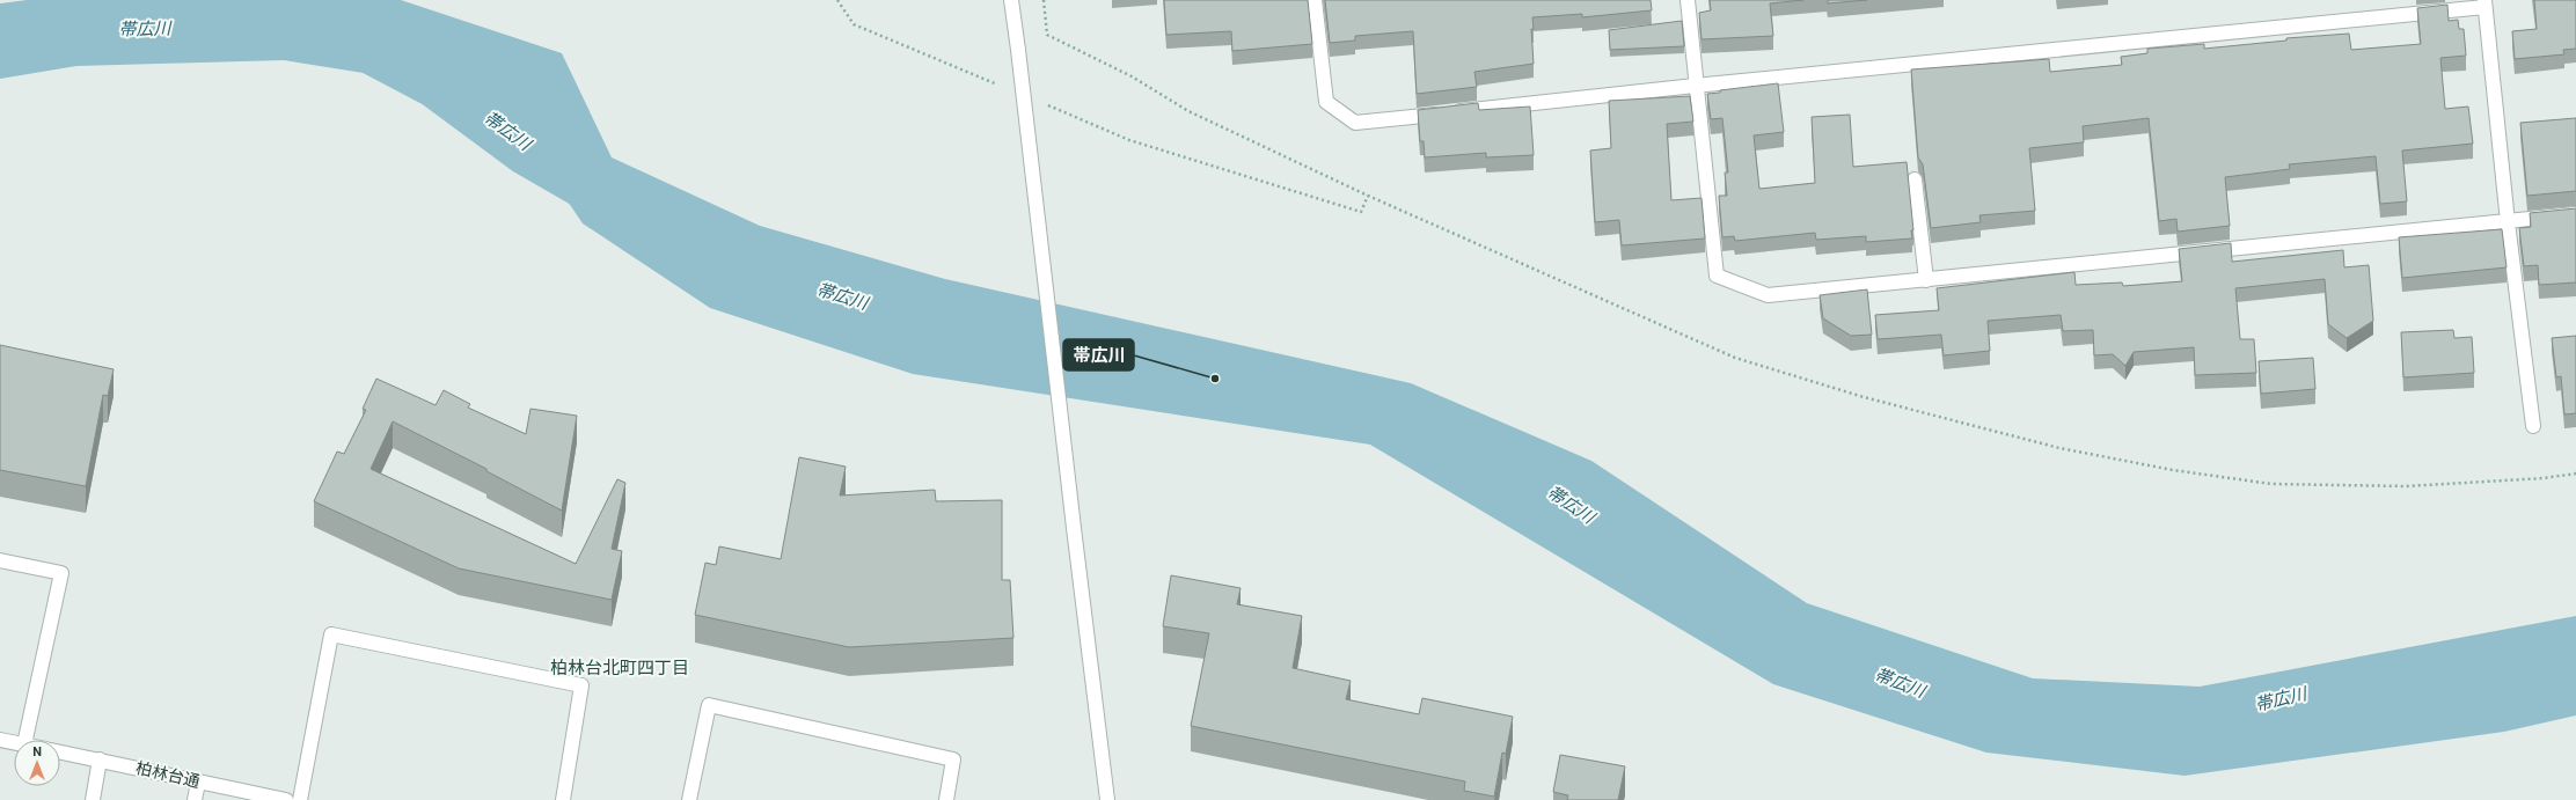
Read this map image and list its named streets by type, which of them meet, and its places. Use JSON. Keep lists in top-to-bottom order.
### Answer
{
  "streets": {
    "street": ["柏林台通"]
  },
  "districts": ["柏林台北町四丁目"],
  "water": ["帯広川"],
  "places": ["帯広川"],
  "north": "top"
}
